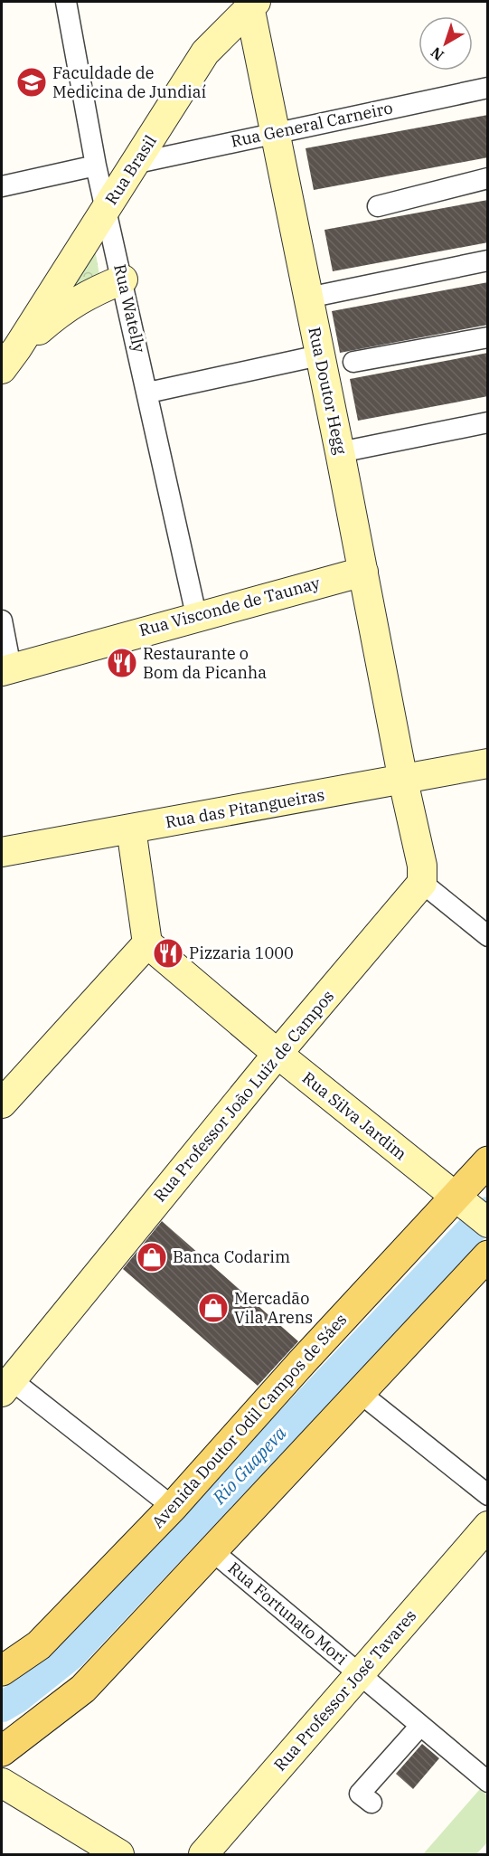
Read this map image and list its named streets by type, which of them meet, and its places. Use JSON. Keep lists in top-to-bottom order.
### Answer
{
  "streets": {
    "main road": ["Avenida Doutor Odil Campos de Sáes"],
    "street": [
      "Rua General Carneiro",
      "Rua Brasil",
      "Rua Watelly",
      "Rua Doutor Hegg",
      "Rua Visconde de Taunay",
      "Rua das Pitangueiras",
      "Rua Professor João Luiz de Campos",
      "Rua Silva Jardim",
      "Rua Fortunato Mori",
      "Rua Professor José Tavares"
    ]
  },
  "crossings": [
    ["Rua General Carneiro", "Rua Brasil"],
    ["Rua General Carneiro", "Rua Doutor Hegg"],
    ["Rua Brasil", "Rua Watelly"],
    ["Rua Brasil", "Rua Doutor Hegg"],
    ["Rua Watelly", "Rua Visconde de Taunay"],
    ["Rua Doutor Hegg", "Rua Visconde de Taunay"],
    ["Rua Doutor Hegg", "Rua das Pitangueiras"],
    ["Rua Professor João Luiz de Campos", "Rua Silva Jardim"],
    ["Rua Silva Jardim", "Avenida Doutor Odil Campos de Sáes"],
    ["Rua Fortunato Mori", "Rua Professor José Tavares"]
  ],
  "water": ["Rio Guapeva"],
  "places": {
    "school or university": ["Faculdade de Medicina de Jundiaí"],
    "restaurant": ["Restaurante o Bom da Picanha", "Pizzaria 1000"],
    "shop": ["Banca Codarim", "Mercadão Vila Arens"]
  },
  "north": "bottom left"
}
